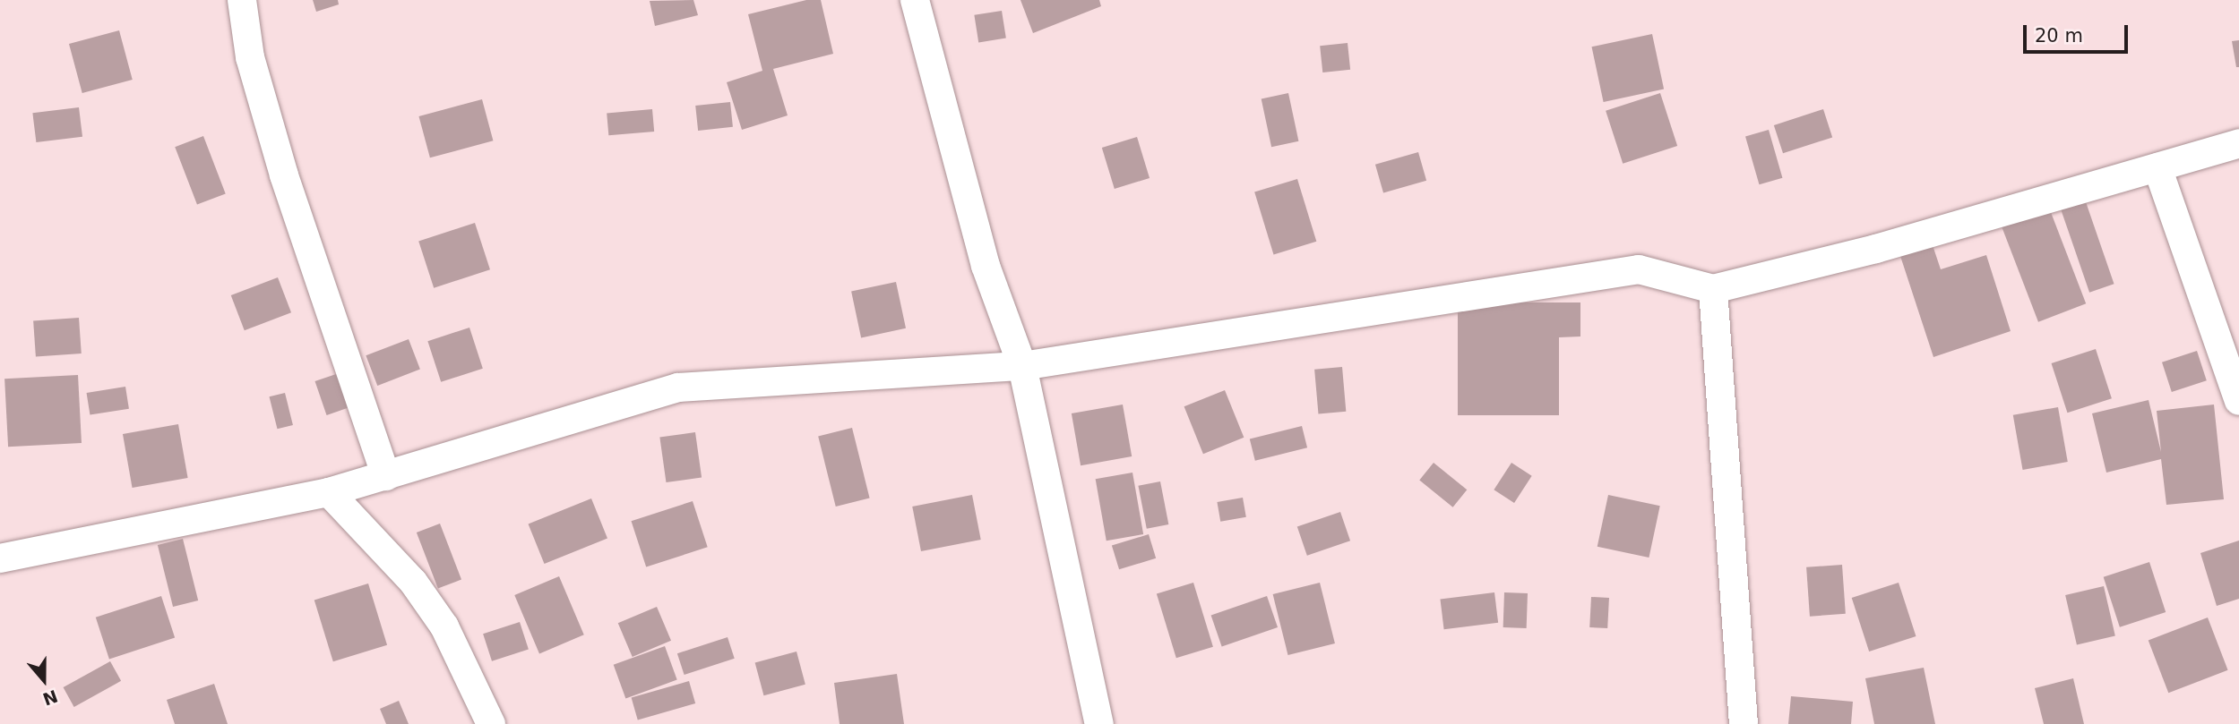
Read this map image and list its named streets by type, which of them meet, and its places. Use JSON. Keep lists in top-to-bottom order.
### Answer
{
  "scale_bar": "20 m",
  "north": "bottom"
}
